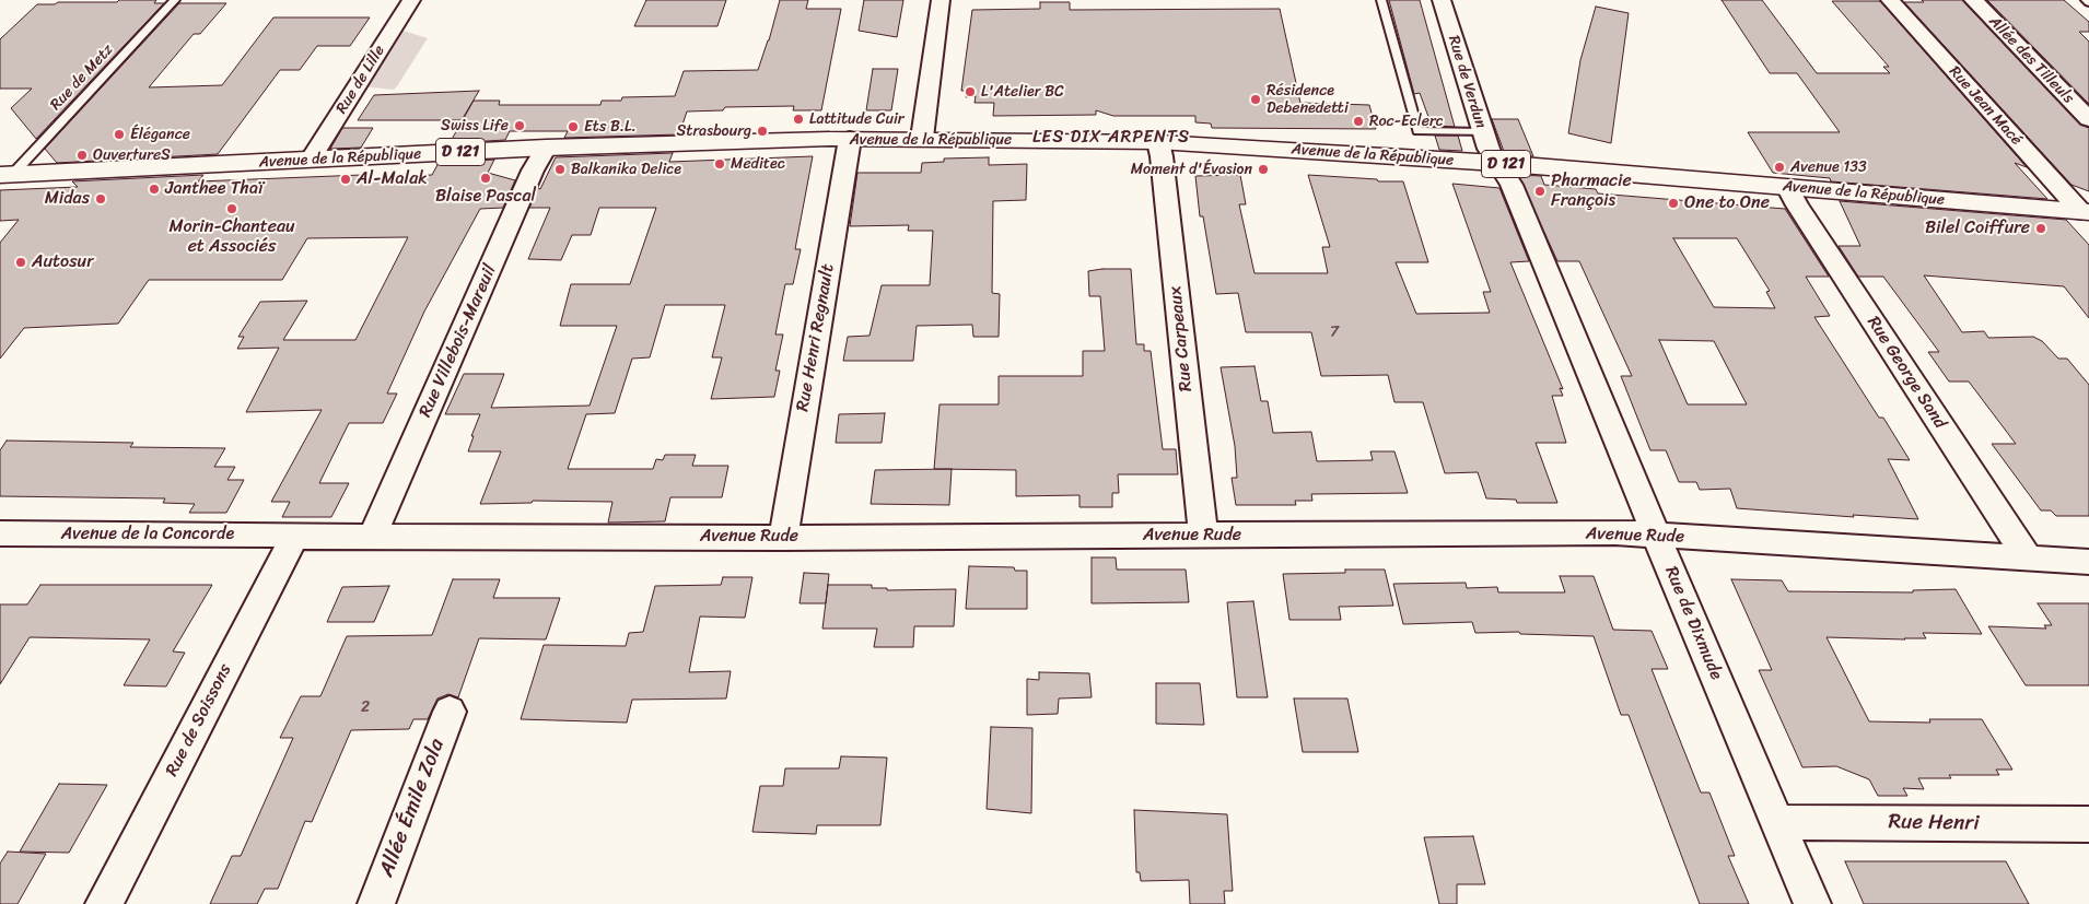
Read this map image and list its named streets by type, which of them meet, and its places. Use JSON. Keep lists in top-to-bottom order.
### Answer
{
  "streets": {
    "main road": ["Avenue de la République", "D 121"],
    "street": [
      "Allée des Tilleuls",
      "Rue de Lille",
      "Rue de Verdun",
      "Rue Jean Macé",
      "Rue Henri Regnault",
      "Rue Carpeaux",
      "Rue Villebois-Mareuil",
      "Rue George Sand",
      "Avenue de la Concorde",
      "Avenue Rude",
      "Rue de Dixmude",
      "Rue de Soissons",
      "Allée Émile Zola",
      "Rue Henri"
    ],
    "lane": ["Rue de Metz"]
  },
  "crossings": [
    ["Rue de Metz", "Avenue de la République"],
    ["Rue de Lille", "Avenue de la République"],
    ["Rue de Verdun", "Avenue de la République"],
    ["Rue de Verdun", "Rue de Dixmude"],
    ["Rue Jean Macé", "Avenue de la République"],
    ["Avenue de la République", "Rue Henri Regnault"],
    ["Avenue de la République", "Rue Carpeaux"],
    ["Avenue de la République", "Rue Villebois-Mareuil"],
    ["Avenue de la République", "Rue George Sand"],
    ["Avenue de la République", "Rue de Dixmude"],
    ["Rue Henri Regnault", "Avenue Rude"],
    ["Rue Carpeaux", "Avenue Rude"],
    ["Rue Villebois-Mareuil", "Avenue Rude"],
    ["Rue George Sand", "Avenue Rude"],
    ["Avenue de la Concorde", "Avenue Rude"],
    ["Avenue de la Concorde", "Rue de Soissons"],
    ["Avenue Rude", "Rue de Dixmude"],
    ["Avenue Rude", "Rue de Soissons"],
    ["Rue de Dixmude", "Rue Henri"]
  ],
  "districts": ["LES DIX ARPENTS"],
  "places": [
    "L'Atelier BC",
    "Résidence Debenedetti",
    "Lattitude Cuir",
    "Roc-Eclerc",
    "Swiss Life",
    "Ets B.L.",
    "Strasbourg",
    "Élégance",
    "OuvertureS",
    "Meditec",
    "Avenue 133",
    "Balkanika Delice",
    "Moment d'Évasion",
    "Blaise Pascal",
    "Al-Malak",
    "Janthee Thaï",
    "Pharmacie François",
    "Midas",
    "One to One",
    "Morin-Chanteau et Associés",
    "Bilel Coiffure",
    "Autosur"
  ],
  "house_numbers": ["7", "2"]
}
